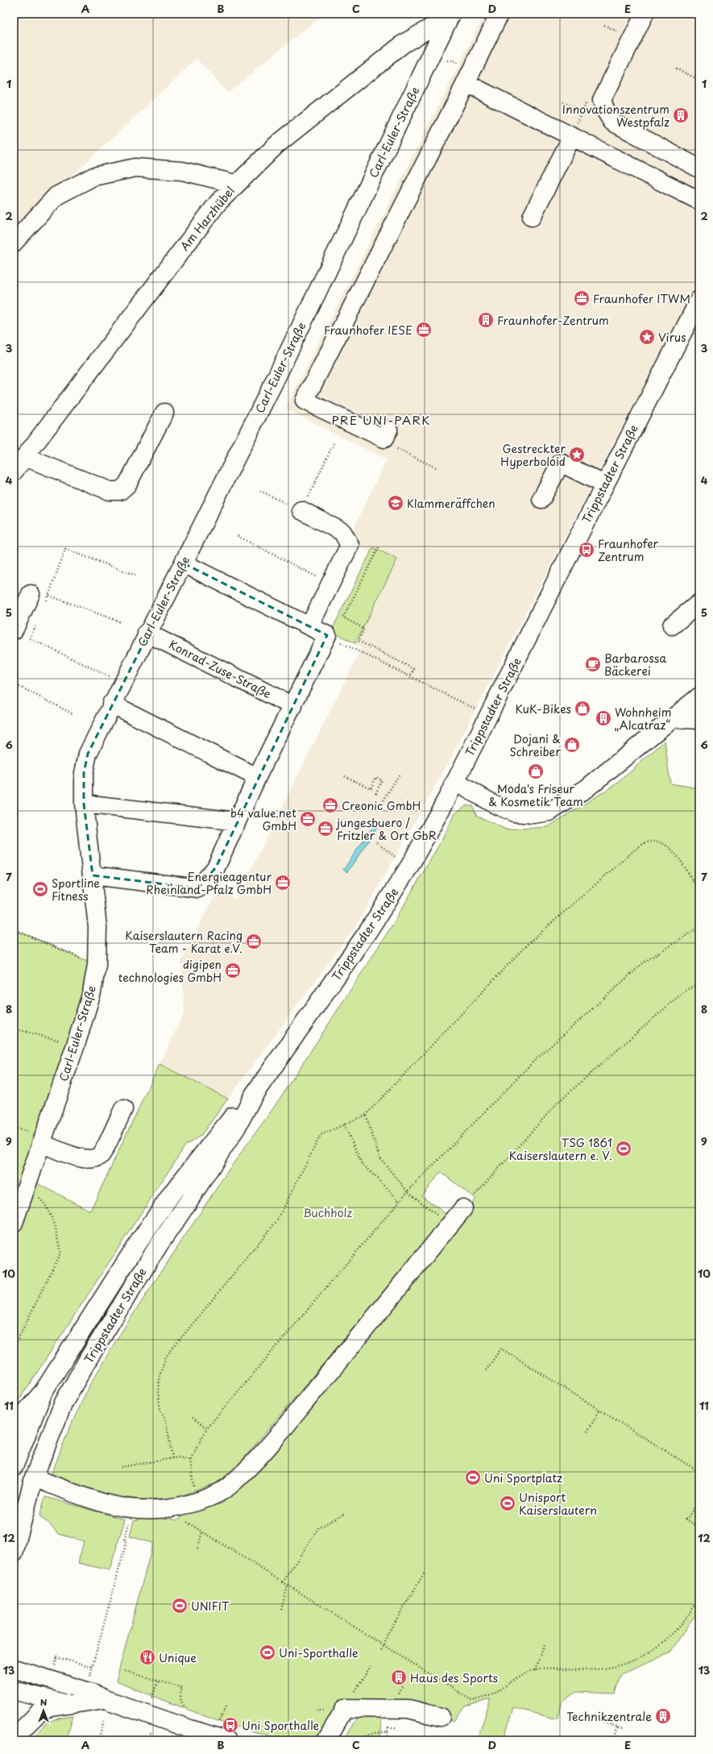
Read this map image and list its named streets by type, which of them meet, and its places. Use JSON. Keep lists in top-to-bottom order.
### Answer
{
  "streets": {
    "street": [
      "Carl-Euler-Straße",
      "Am Harzhübel",
      "Trippstadter Straße",
      "Konrad-Zuse-Straße"
    ]
  },
  "crossings": [
    ["Carl-Euler-Straße", "Am Harzhübel"],
    ["Carl-Euler-Straße", "Konrad-Zuse-Straße"]
  ],
  "districts": ["PRE UNI-PARK"],
  "parks": ["Buchholz"],
  "places": {
    "building": [
      "Innovationszentrum Westpfalz",
      "Fraunhofer-Zentrum",
      "Wohnheim „Alcatraz“",
      "Haus des Sports",
      "Technikzentrale"
    ],
    "office": [
      "Fraunhofer ITWM",
      "Fraunhofer IESE",
      "Creonic GmbH",
      "b4 value.net GmbH",
      "jungesbuero / Fritzler & Ort GbR",
      "Energieagentur Rheinland-Pfalz GmbH",
      "Kaiserslautern Racing Team - Karat e.V.",
      "digipen technologies GmbH"
    ],
    "place": ["Virus", "Gestreckter Hyperboloid"],
    "school or university": ["Klammeräffchen"],
    "bus stop": ["Fraunhofer Zentrum", "Uni Sporthalle"],
    "cafe": ["Barbarossa Bäckerei"],
    "shop": ["KuK-Bikes", "Dojani & Schreiber", "Moda's Friseur & Kosmetik Team"],
    "sports": [
      "Sportline Fitness",
      "TSG 1861 Kaiserslautern e. V.",
      "Uni Sportplatz",
      "Unisport Kaiserslautern",
      "UNIFIT",
      "Uni-Sporthalle"
    ],
    "restaurant": ["Unique"]
  },
  "north": "top",
  "grid": {
    "columns": [
      "A",
      "B",
      "C",
      "D",
      "E"
    ],
    "rows": [
      "1",
      "2",
      "3",
      "4",
      "5",
      "6",
      "7",
      "8",
      "9",
      "10",
      "11",
      "12",
      "13"
    ]
  }
}
